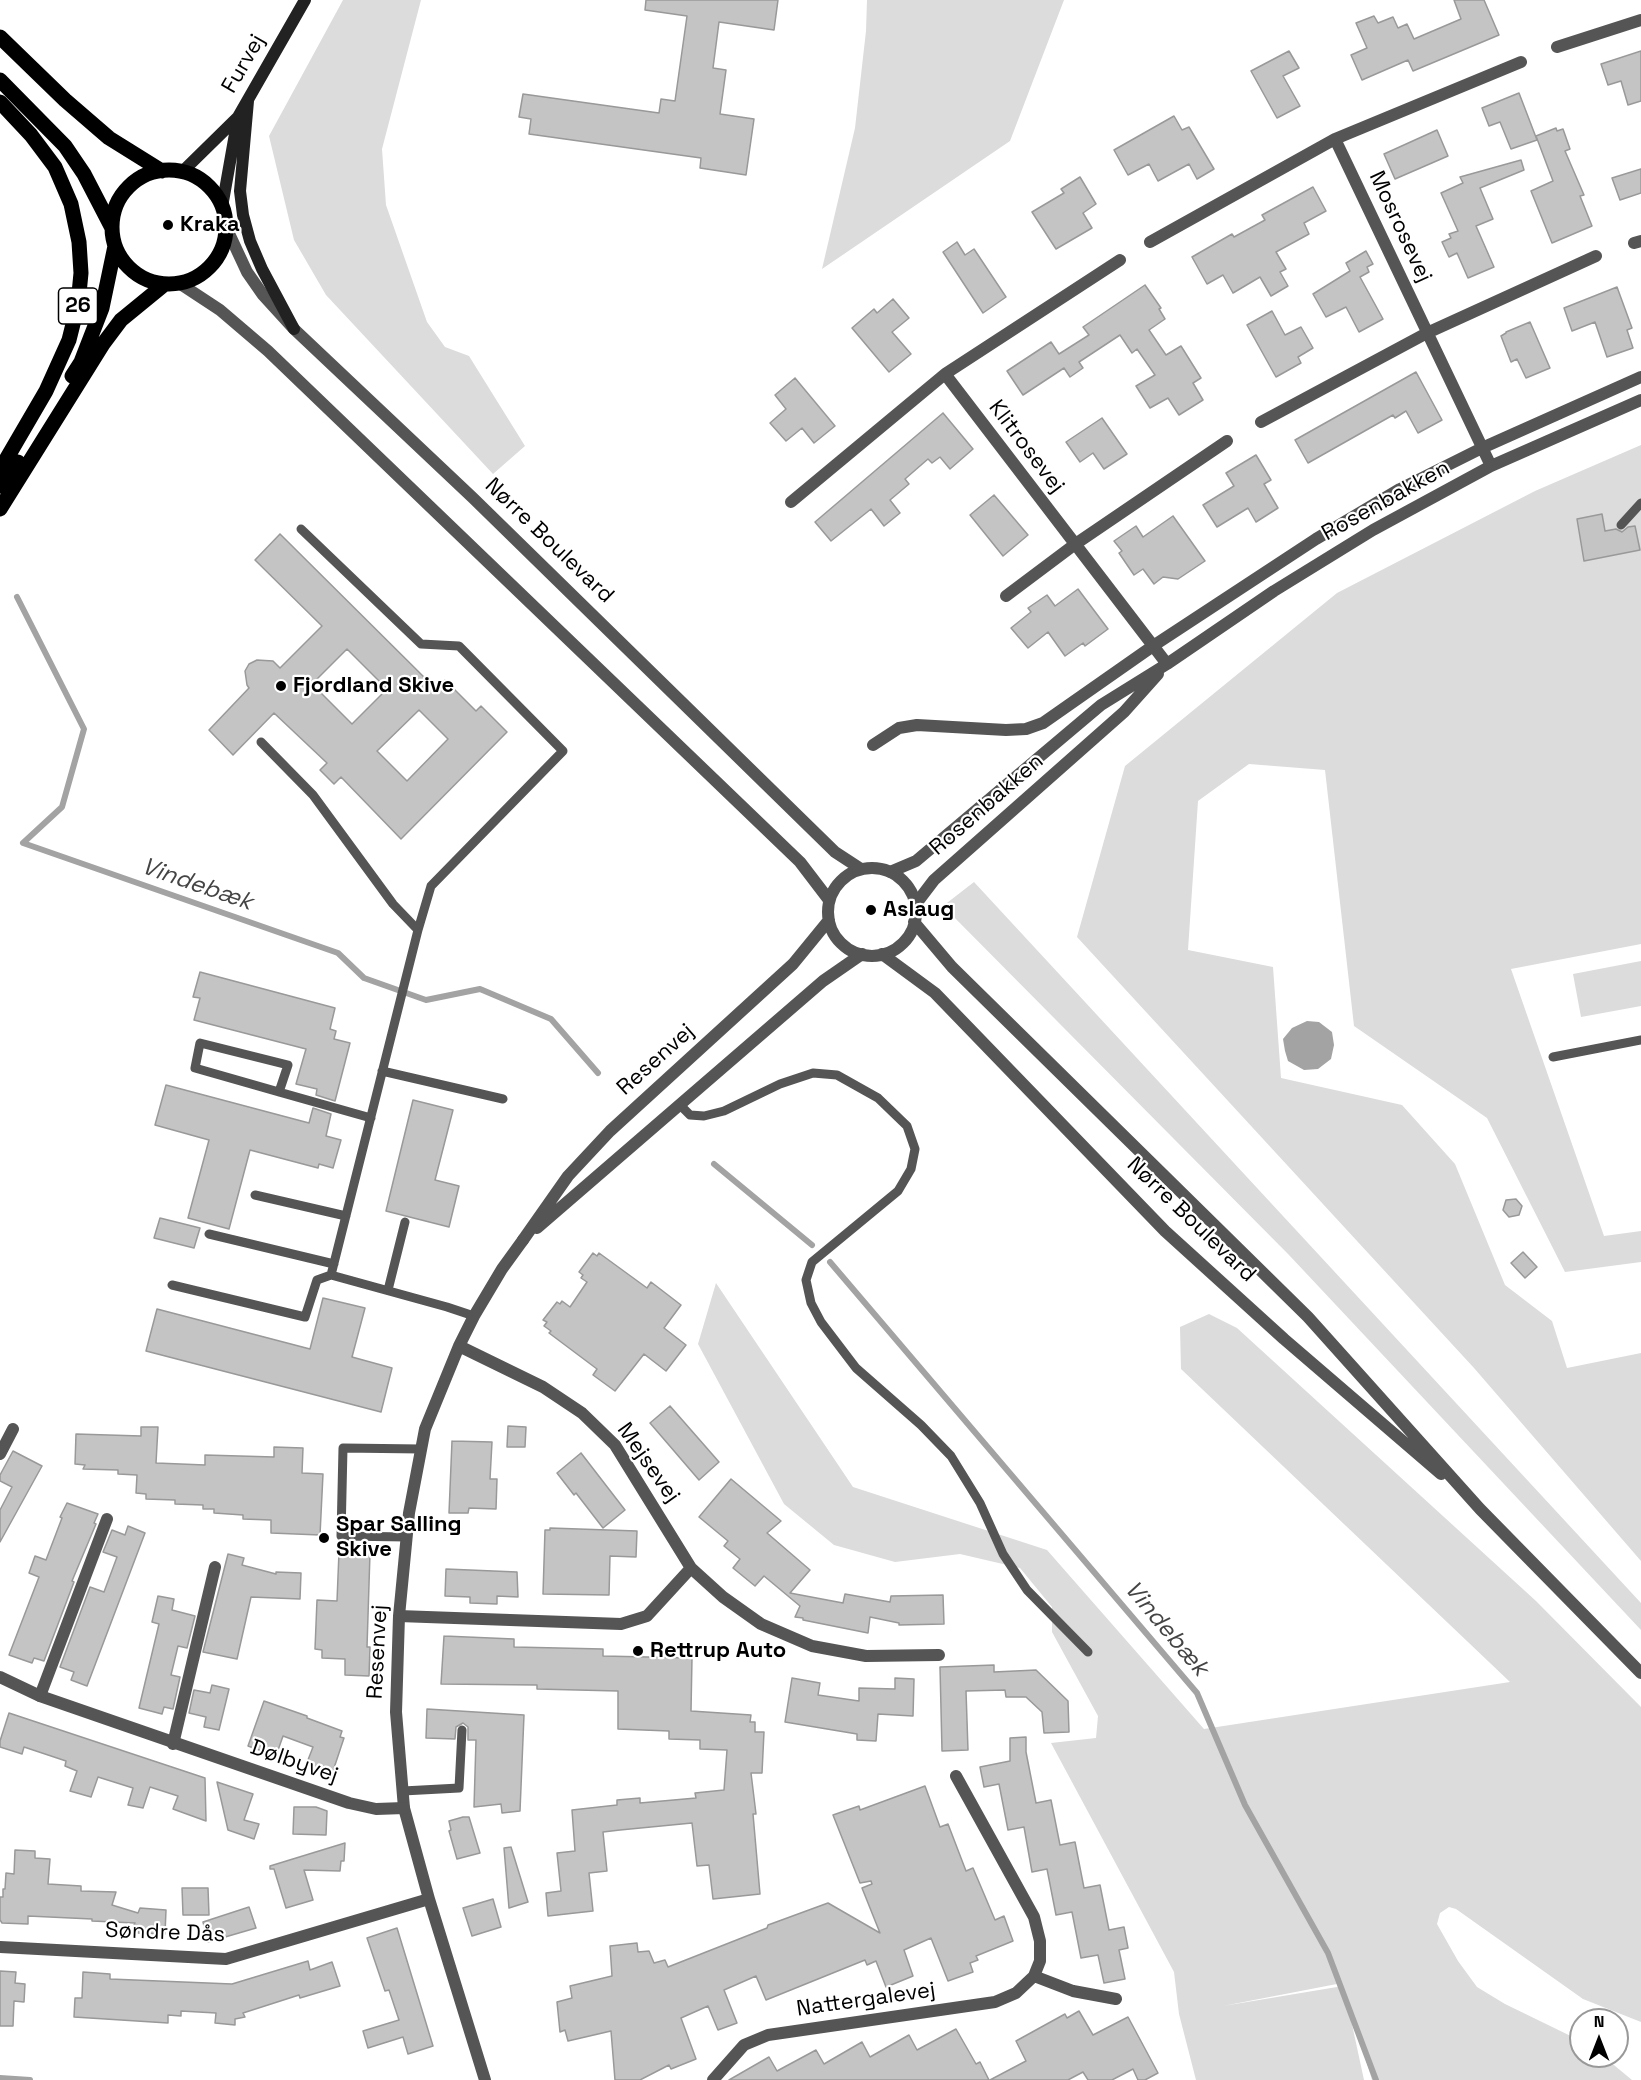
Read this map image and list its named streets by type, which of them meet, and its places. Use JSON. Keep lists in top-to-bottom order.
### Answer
{
  "streets": {
    "main road": ["Furvej", "26"],
    "street": [
      "Mosrosevej",
      "Klitrosevej",
      "Rosenbakken",
      "Nørre Boulevard",
      "Resenvej",
      "Mejsevej",
      "Dølbyvej",
      "Søndre Dås",
      "Nattergalevej"
    ]
  },
  "crossings": [
    ["Furvej", "26"],
    ["Furvej", "Nørre Boulevard"],
    ["Mosrosevej", "Rosenbakken"],
    ["26", "Nørre Boulevard"],
    ["Klitrosevej", "Rosenbakken"],
    ["Rosenbakken", "Nørre Boulevard"],
    ["Rosenbakken", "Resenvej"],
    ["Nørre Boulevard", "Resenvej"],
    ["Resenvej", "Mejsevej"],
    ["Resenvej", "Dølbyvej"],
    ["Resenvej", "Søndre Dås"]
  ],
  "water": ["Vindebæk"],
  "places": [
    "Kraka",
    "Fjordland Skive",
    "Aslaug",
    "Spar Salling Skive",
    "Rettrup Auto"
  ],
  "north": "top"
}
